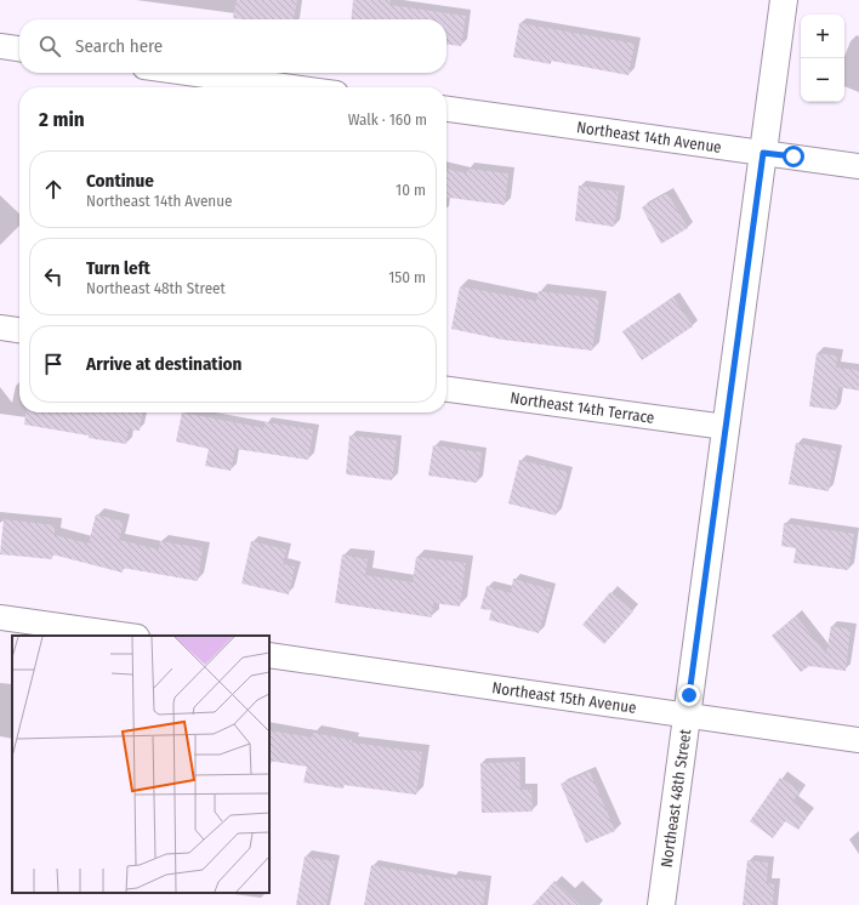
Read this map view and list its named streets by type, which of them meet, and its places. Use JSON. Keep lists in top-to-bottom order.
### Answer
{
  "streets": {
    "street": [
      "Northeast 14th Avenue",
      "Northeast 14th Terrace",
      "Northeast 15th Avenue",
      "Northeast 48th Street"
    ]
  },
  "crossings": [
    ["Northeast 14th Avenue", "Northeast 48th Street"],
    ["Northeast 14th Terrace", "Northeast 48th Street"],
    ["Northeast 15th Avenue", "Northeast 48th Street"]
  ],
  "page": {
    "map_buttons": ["+", "−"],
    "search": "Search here",
    "heading": ["2 min", "Walk · 160 m"],
    "list": [
      ["Continue", "Northeast 14th Avenue", "10 m"],
      ["Turn left", "Northeast 48th Street", "150 m"],
      "Arrive at destination"
    ]
  }
}
